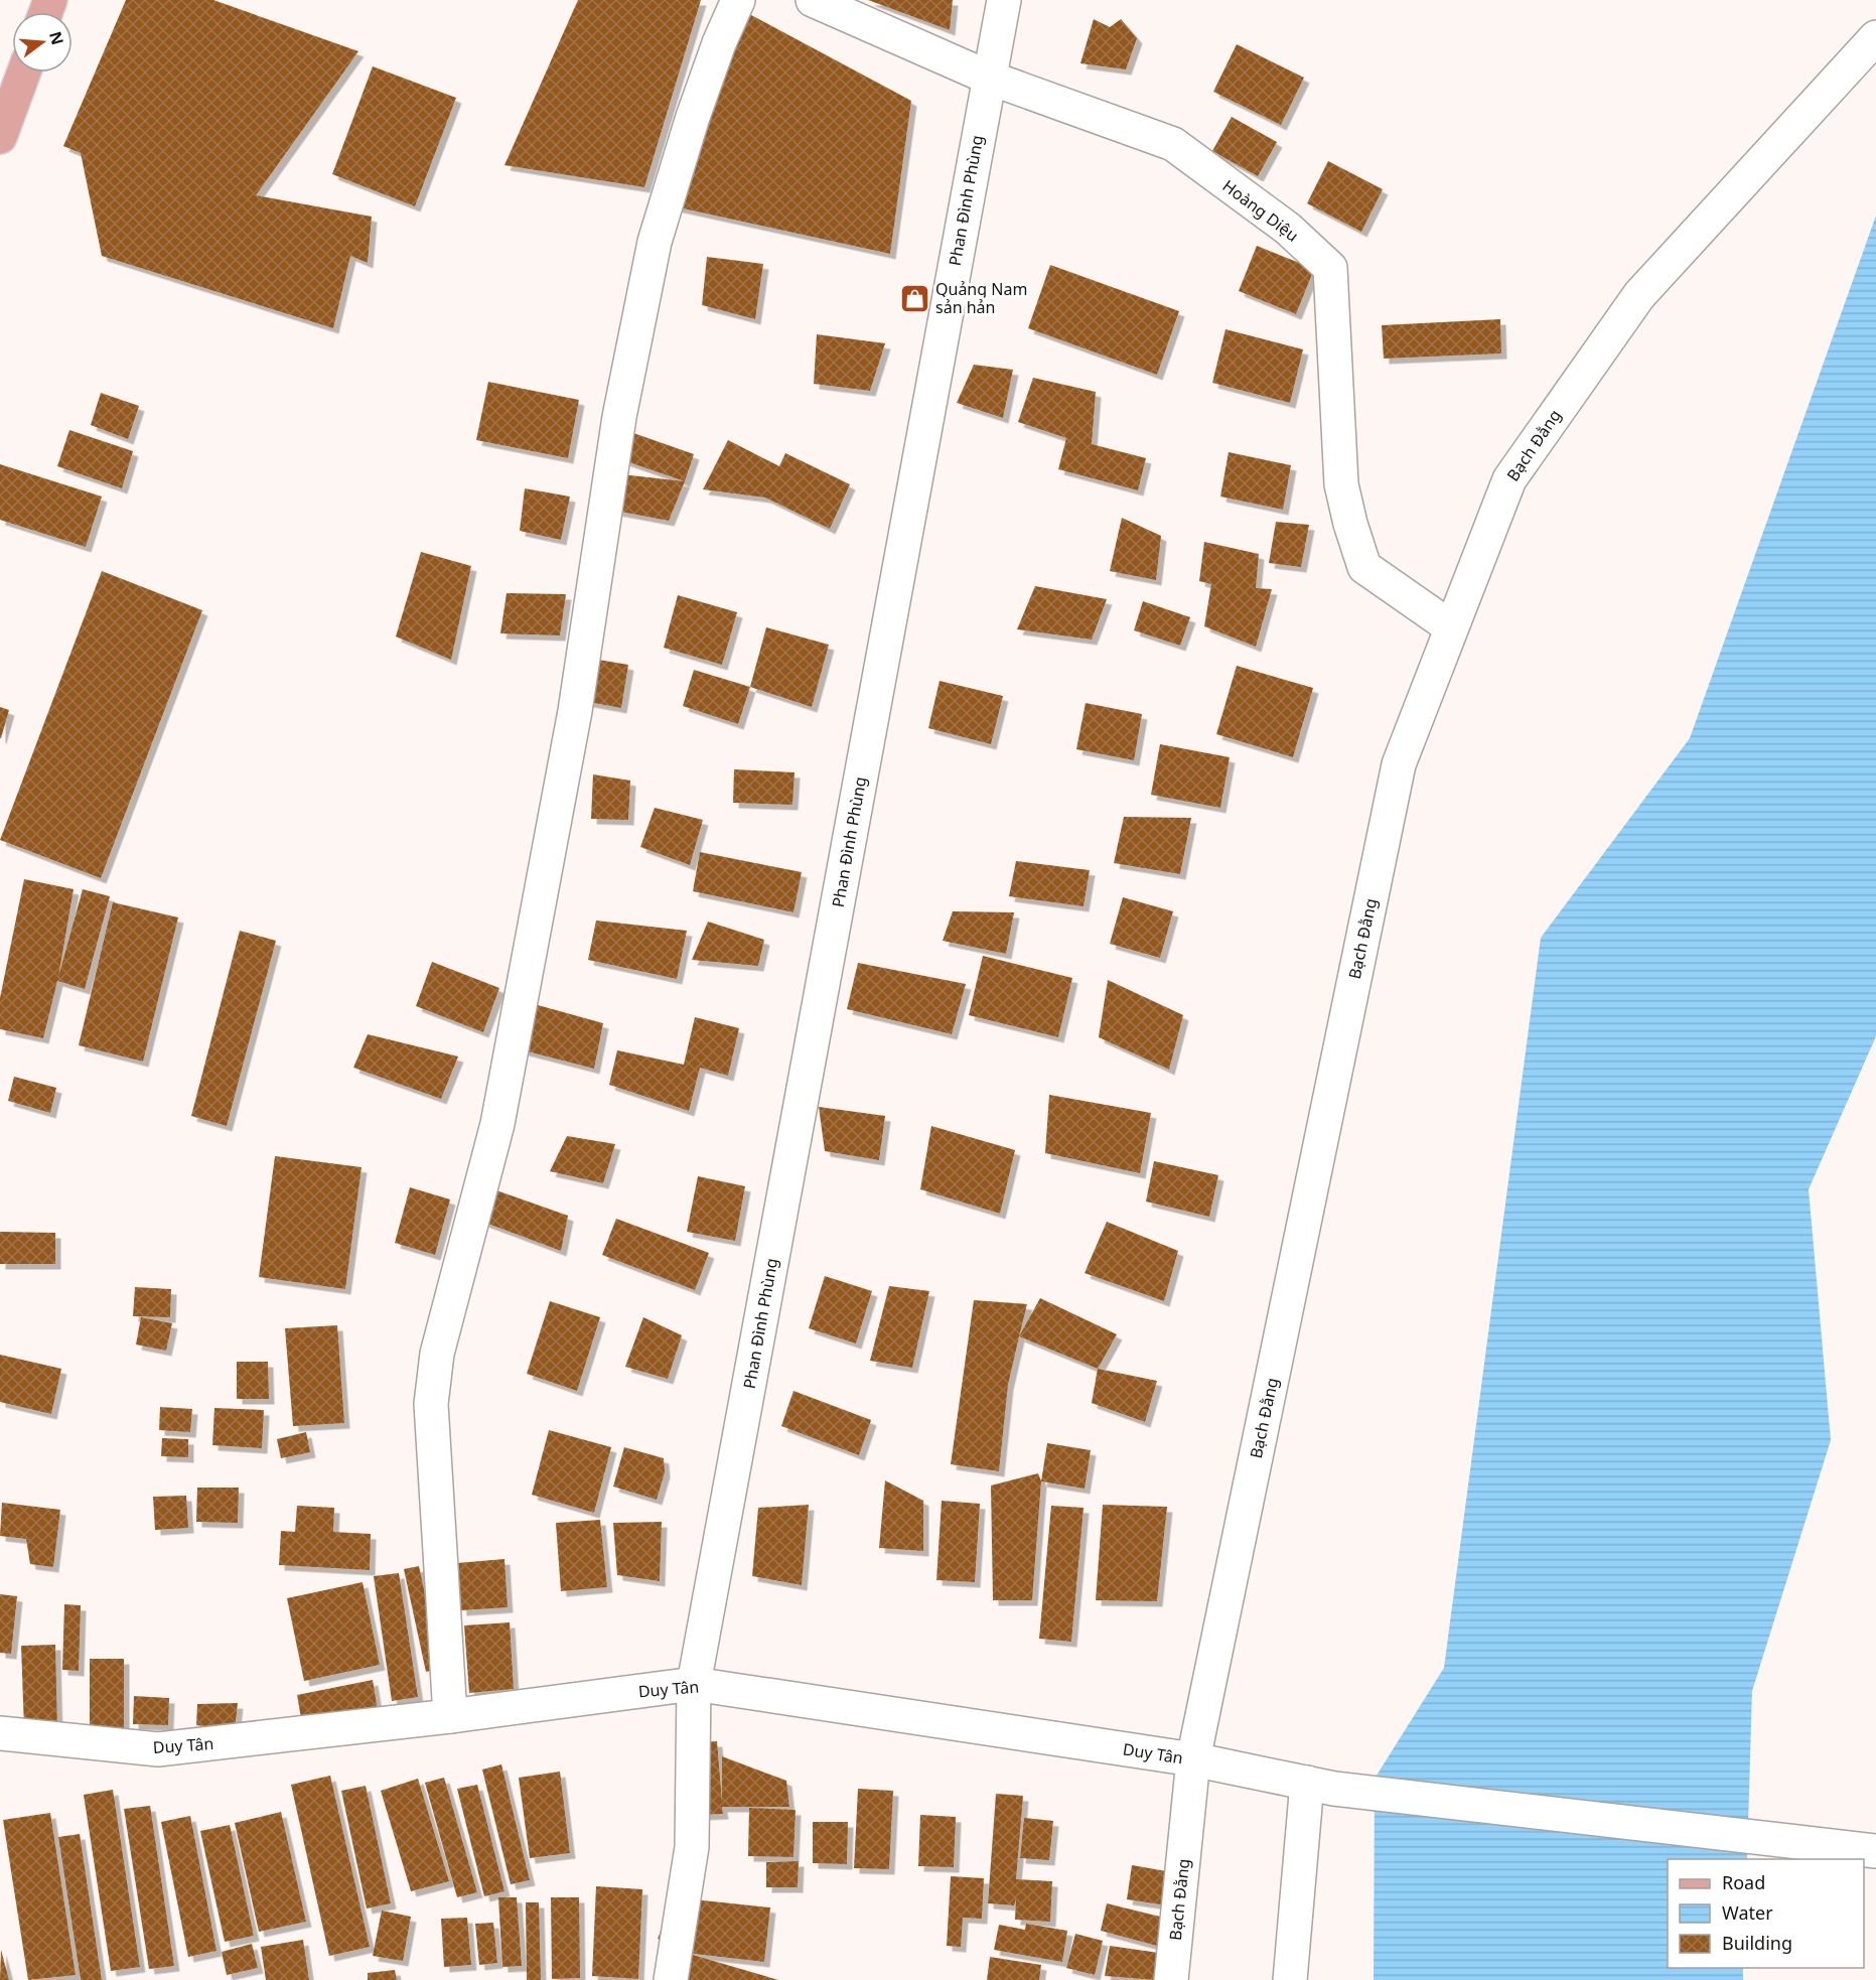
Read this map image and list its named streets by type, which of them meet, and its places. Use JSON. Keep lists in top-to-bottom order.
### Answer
{
  "streets": {
    "street": [
      "Phan Đình Phùng",
      "Hoàng Diệu",
      "Bạch Đằng",
      "Duy Tân"
    ]
  },
  "crossings": [
    ["Phan Đình Phùng", "Hoàng Diệu"],
    ["Phan Đình Phùng", "Duy Tân"],
    ["Hoàng Diệu", "Bạch Đằng"],
    ["Bạch Đằng", "Duy Tân"]
  ],
  "places": {
    "shop": ["Quảng Nam sản hản"]
  },
  "legend": ["Road", "Water", "Building"],
  "north": "right"
}
